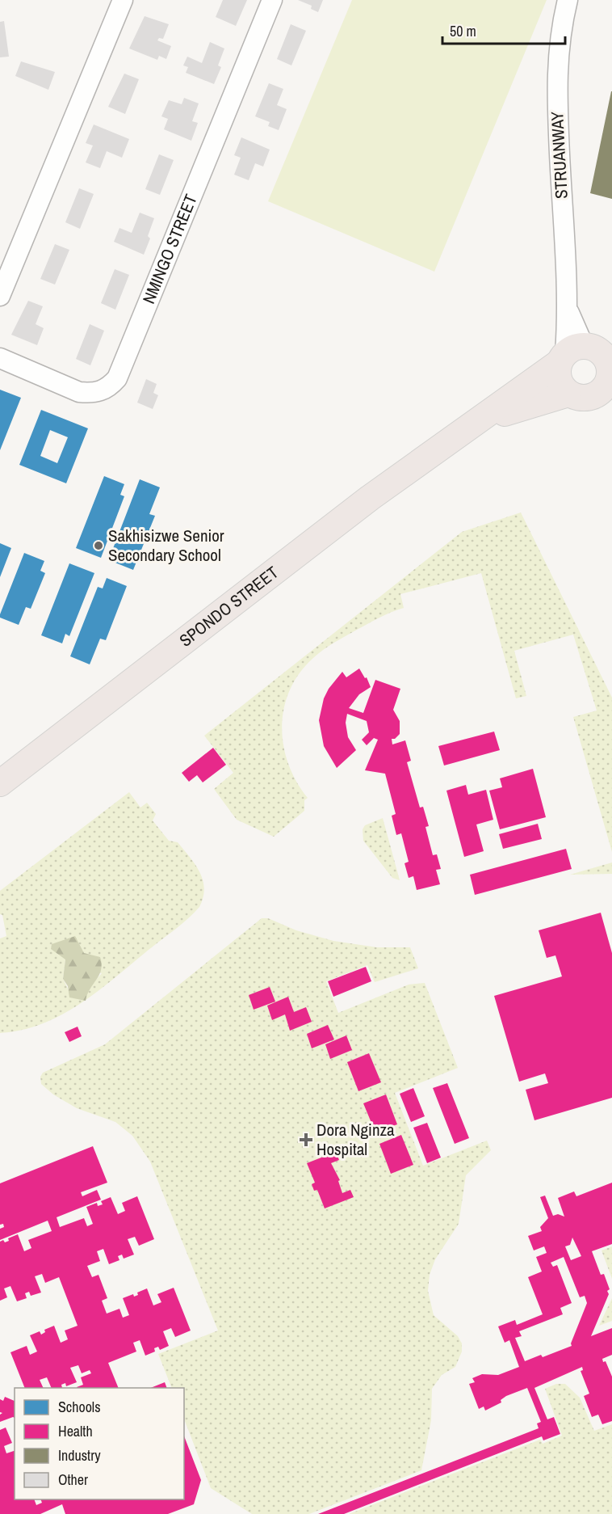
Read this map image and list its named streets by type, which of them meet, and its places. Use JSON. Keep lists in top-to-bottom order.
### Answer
{
  "streets": {
    "main road": ["SPONDO STREET"],
    "street": ["STRUANWAY", "NMINGO STREET"]
  },
  "crossings": [
    ["STRUANWAY", "SPONDO STREET"]
  ],
  "places": {
    "other": ["Sakhisizwe Senior Secondary School"],
    "health": ["Dora Nginza Hospital"]
  },
  "legend": [
    "Schools",
    "Health",
    "Industry",
    "Other"
  ],
  "scale_bar": "50 m"
}
